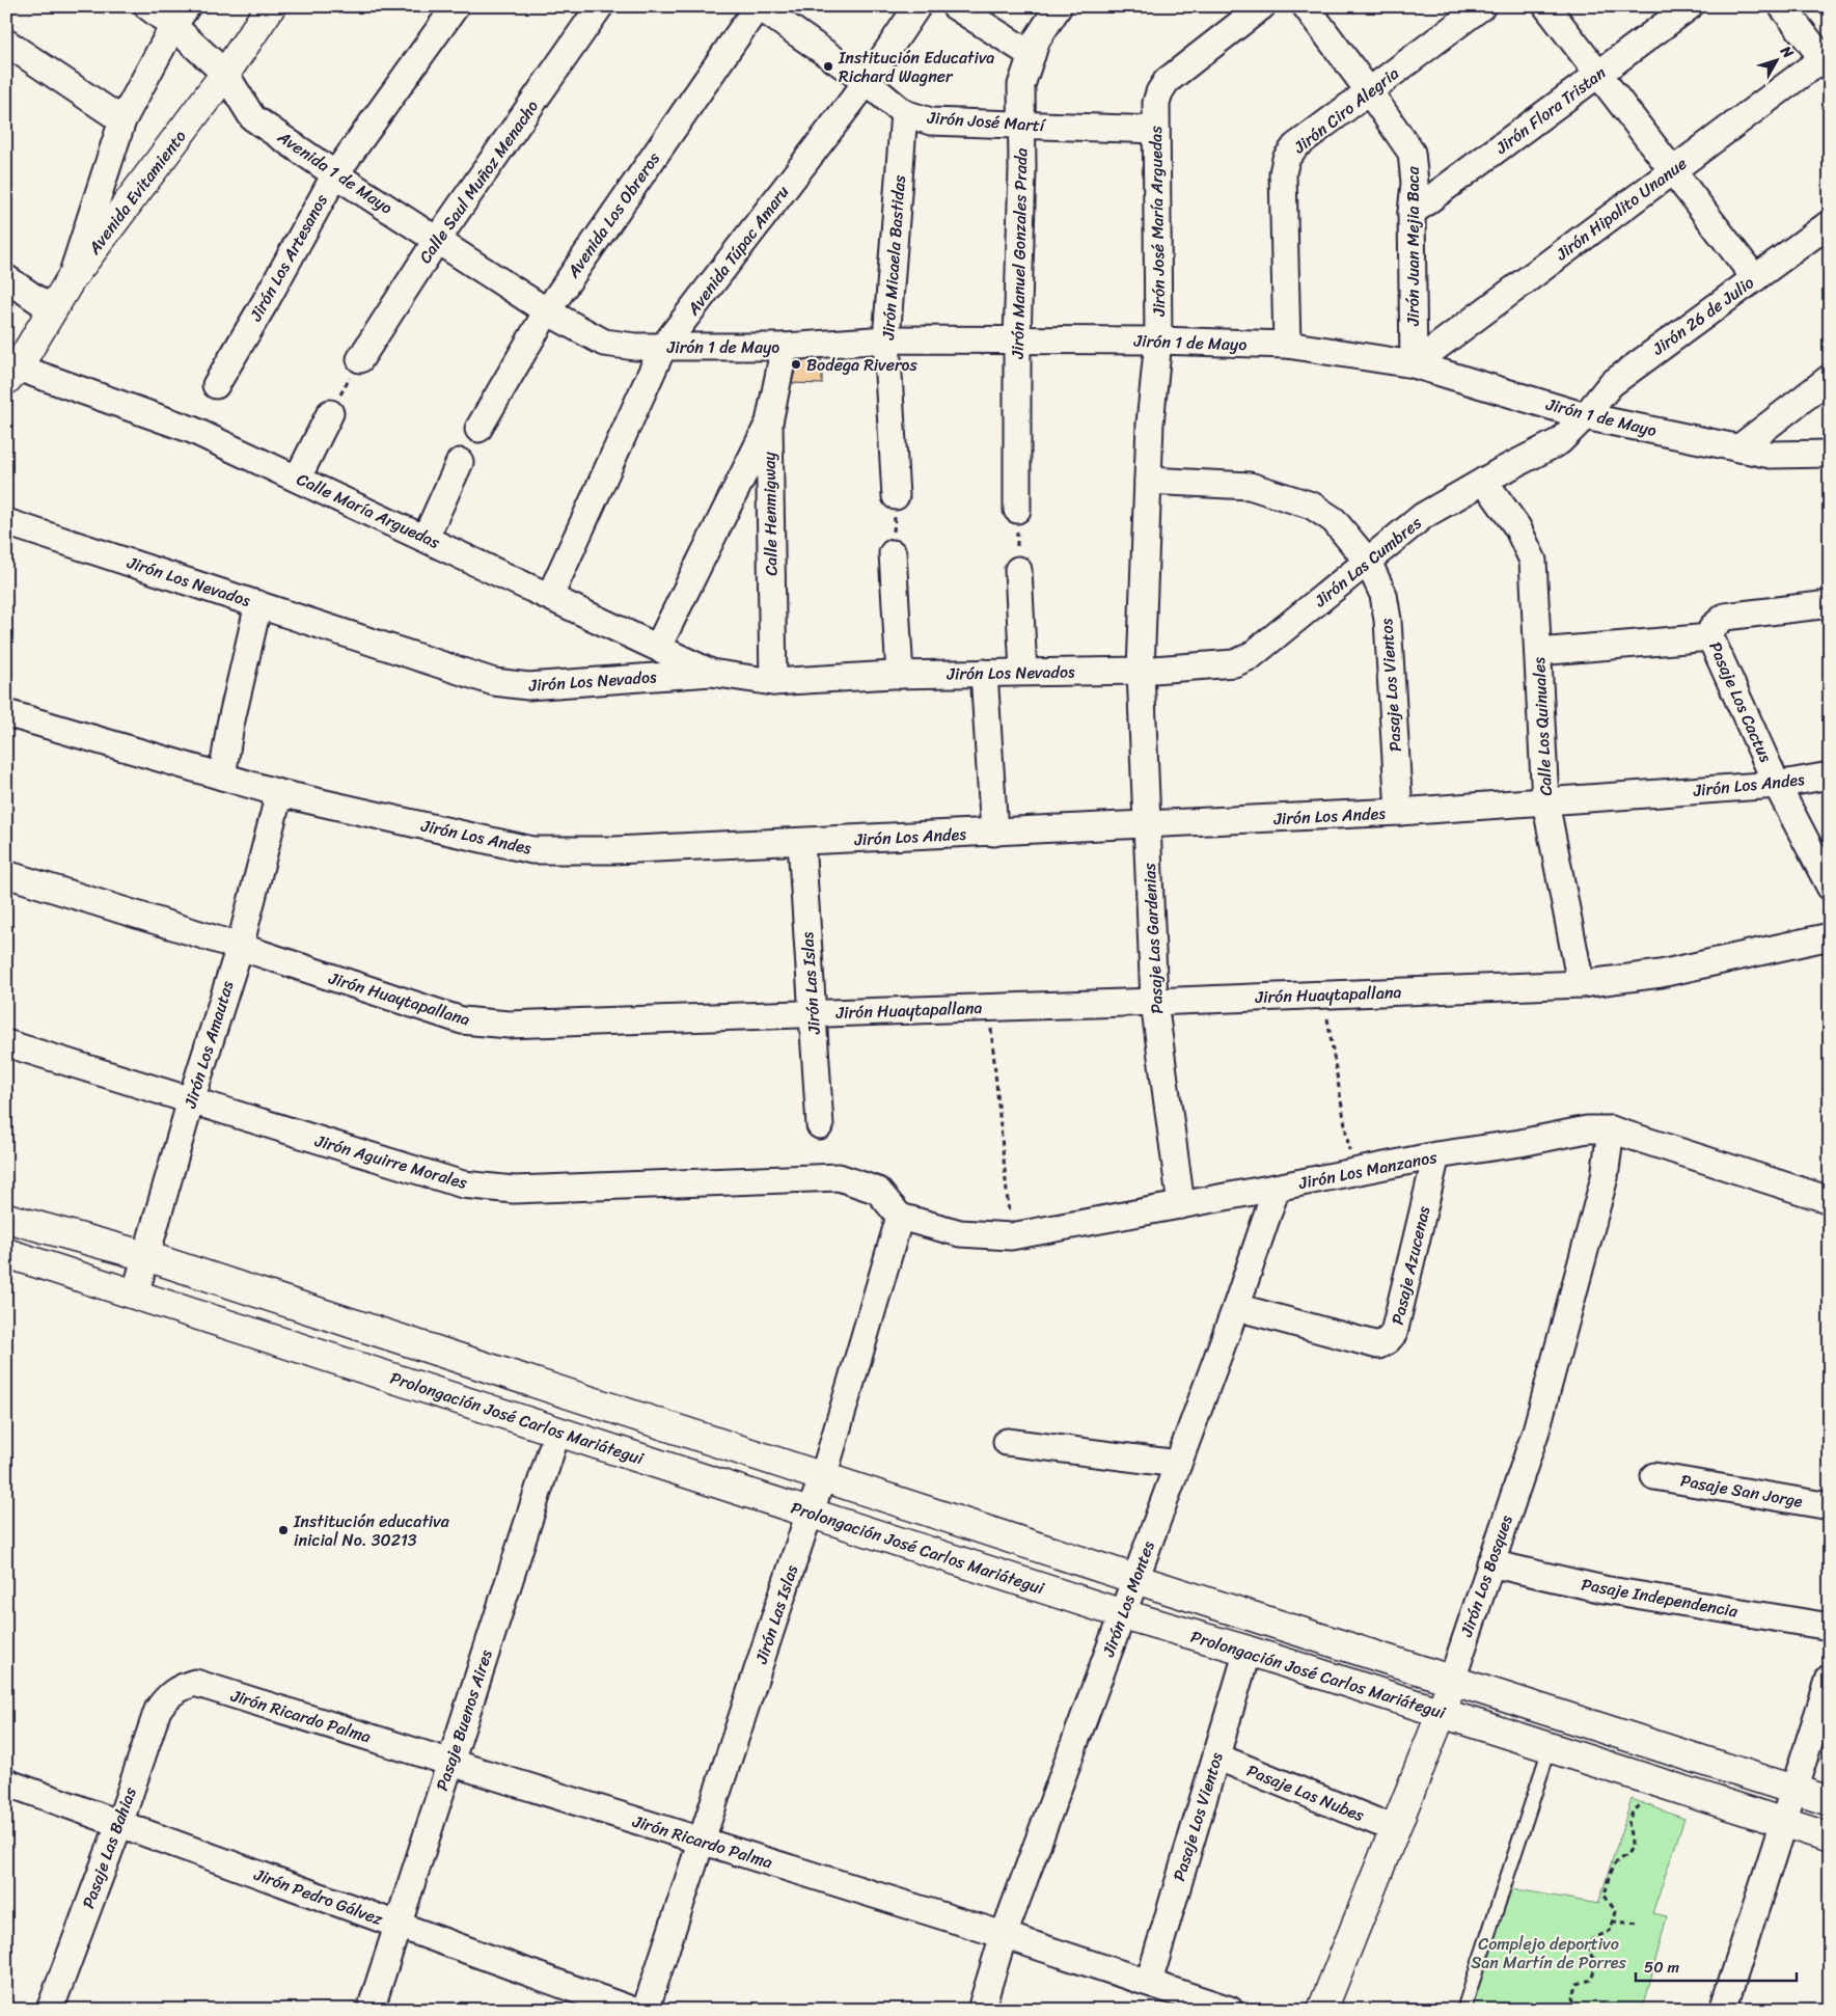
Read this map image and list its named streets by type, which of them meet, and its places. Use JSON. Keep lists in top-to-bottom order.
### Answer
{
  "streets": {
    "street": [
      "Jirón Ciro Alegria",
      "Jirón Flora Tristan",
      "Jirón José Martí",
      "Avenida 1 de Mayo",
      "Calle Saul Muñoz Menacho",
      "Avenida Evitamiento",
      "Jirón Hipolito Unanue",
      "Avenida Los Obreros",
      "Jirón José María Arguedas",
      "Jirón Juan Mejia Baca",
      "Avenida Túpac Amaru",
      "Jirón Manuel Gonzales Prada",
      "Jirón Los Artesanos",
      "Jirón Micaela Bastidas",
      "Jirón 26 de Julio",
      "Jirón 1 de Mayo",
      "Calle María Arguedas",
      "Calle Henmigway",
      "Jirón Las Cumbres",
      "Jirón Los Nevados",
      "Pasaje Los Vientos",
      "Pasaje Los Cactus",
      "Calle Los Quinuales",
      "Jirón Los Andes",
      "Pasaje Las Gardenias",
      "Jirón Las Islas",
      "Jirón Huaytapallana",
      "Jirón Los Amautas",
      "Jirón Aguirre Morales",
      "Jirón Los Manzanos",
      "Pasaje Azucenas",
      "Prolongación José Carlos Mariátegui",
      "Pasaje San Jorge",
      "Jirón Los Bosques",
      "Pasaje Independencia",
      "Jirón Los Montes",
      "Jirón Ricardo Palma",
      "Pasaje Buenos Aires",
      "Pasaje Las Nubes",
      "Pasaje Las Bahias",
      "Jirón Pedro Gálvez"
    ]
  },
  "crossings": [
    ["Jirón Ciro Alegria", "Jirón Juan Mejia Baca"],
    ["Jirón Ciro Alegria", "Jirón 1 de Mayo"],
    ["Jirón Flora Tristan", "Jirón Juan Mejia Baca"],
    ["Jirón José Martí", "Avenida Los Obreros"],
    ["Jirón José Martí", "Jirón José María Arguedas"],
    ["Jirón José Martí", "Avenida Túpac Amaru"],
    ["Jirón José Martí", "Jirón Manuel Gonzales Prada"],
    ["Jirón José Martí", "Jirón Micaela Bastidas"],
    ["Avenida 1 de Mayo", "Calle Saul Muñoz Menacho"],
    ["Avenida 1 de Mayo", "Avenida Evitamiento"],
    ["Avenida 1 de Mayo", "Avenida Los Obreros"],
    ["Avenida 1 de Mayo", "Jirón Los Artesanos"],
    ["Avenida 1 de Mayo", "Jirón 1 de Mayo"],
    ["Avenida Evitamiento", "Calle María Arguedas"],
    ["Jirón Hipolito Unanue", "Jirón Juan Mejia Baca"],
    ["Jirón Hipolito Unanue", "Jirón 1 de Mayo"],
    ["Avenida Los Obreros", "Jirón 1 de Mayo"],
    ["Jirón José María Arguedas", "Jirón 1 de Mayo"],
    ["Jirón José María Arguedas", "Jirón Las Cumbres"],
    ["Jirón José María Arguedas", "Jirón Los Nevados"],
    ["Jirón José María Arguedas", "Pasaje Los Vientos"],
    ["Jirón José María Arguedas", "Pasaje Las Gardenias"],
    ["Jirón Juan Mejia Baca", "Jirón 1 de Mayo"],
    ["Avenida Túpac Amaru", "Jirón 1 de Mayo"],
    ["Avenida Túpac Amaru", "Calle María Arguedas"],
    ["Jirón Manuel Gonzales Prada", "Jirón 1 de Mayo"],
    ["Jirón Micaela Bastidas", "Jirón 1 de Mayo"],
    ["Jirón 26 de Julio", "Jirón 1 de Mayo"],
    ["Jirón 26 de Julio", "Jirón Las Cumbres"],
    ["Jirón 1 de Mayo", "Calle Henmigway"],
    ["Jirón 1 de Mayo", "Jirón Las Cumbres"],
    ["Calle María Arguedas", "Jirón Los Nevados"],
    ["Calle Henmigway", "Jirón Los Nevados"],
    ["Jirón Las Cumbres", "Jirón Los Nevados"],
    ["Jirón Las Cumbres", "Pasaje Los Vientos"],
    ["Jirón Las Cumbres", "Calle Los Quinuales"],
    ["Jirón Las Cumbres", "Pasaje Las Gardenias"],
    ["Jirón Los Nevados", "Pasaje Las Gardenias"],
    ["Pasaje Los Vientos", "Jirón Los Andes"],
    ["Pasaje Los Vientos", "Prolongación José Carlos Mariátegui"],
    ["Pasaje Los Vientos", "Jirón Ricardo Palma"],
    ["Pasaje Los Vientos", "Pasaje Las Nubes"],
    ["Pasaje Los Cactus", "Jirón Los Andes"],
    ["Calle Los Quinuales", "Jirón Los Andes"],
    ["Calle Los Quinuales", "Jirón Huaytapallana"],
    ["Jirón Los Andes", "Pasaje Las Gardenias"],
    ["Jirón Los Andes", "Jirón Las Islas"],
    ["Jirón Los Andes", "Jirón Los Amautas"],
    ["Pasaje Las Gardenias", "Jirón Huaytapallana"],
    ["Pasaje Las Gardenias", "Jirón Los Manzanos"],
    ["Jirón Las Islas", "Jirón Huaytapallana"],
    ["Jirón Las Islas", "Jirón Aguirre Morales"],
    ["Jirón Las Islas", "Jirón Los Manzanos"],
    ["Jirón Las Islas", "Prolongación José Carlos Mariátegui"],
    ["Jirón Las Islas", "Jirón Ricardo Palma"],
    ["Jirón Huaytapallana", "Jirón Los Amautas"],
    ["Jirón Los Amautas", "Jirón Aguirre Morales"],
    ["Jirón Los Amautas", "Prolongación José Carlos Mariátegui"],
    ["Jirón Aguirre Morales", "Jirón Los Manzanos"],
    ["Jirón Los Manzanos", "Pasaje Azucenas"],
    ["Jirón Los Manzanos", "Jirón Los Bosques"],
    ["Jirón Los Manzanos", "Jirón Los Montes"],
    ["Pasaje Azucenas", "Jirón Los Montes"],
    ["Prolongación José Carlos Mariátegui", "Jirón Los Bosques"],
    ["Prolongación José Carlos Mariátegui", "Jirón Los Montes"],
    ["Prolongación José Carlos Mariátegui", "Pasaje Buenos Aires"],
    ["Jirón Los Bosques", "Pasaje Independencia"],
    ["Jirón Los Bosques", "Pasaje Las Nubes"],
    ["Jirón Los Montes", "Jirón Ricardo Palma"],
    ["Jirón Ricardo Palma", "Pasaje Buenos Aires"],
    ["Jirón Ricardo Palma", "Pasaje Las Bahias"],
    ["Pasaje Buenos Aires", "Jirón Pedro Gálvez"],
    ["Pasaje Las Bahias", "Jirón Pedro Gálvez"]
  ],
  "parks": ["Complejo deportivo San Martín de Porres"],
  "places": ["Institución Educativa Richard Wagner", "Bodega Riveros", "Institución educativa inicial No. 30213"],
  "scale_bar": "50 m",
  "north": "top right"
}
